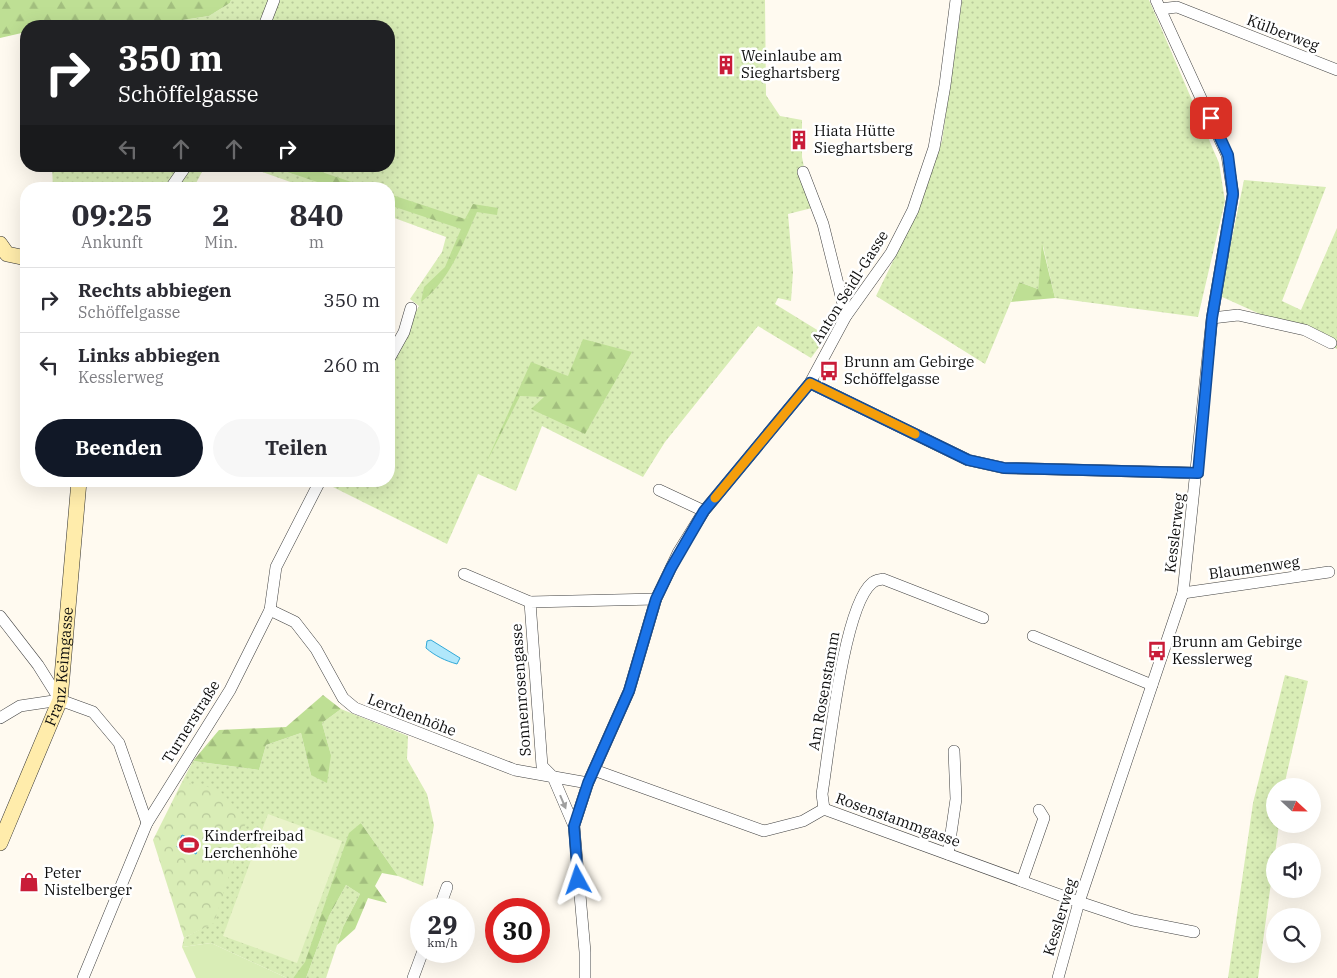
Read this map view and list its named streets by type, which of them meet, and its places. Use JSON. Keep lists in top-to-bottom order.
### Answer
{
  "streets": {
    "main road": ["Franz Keimgasse"],
    "street": [
      "Külberweg",
      "Anton Seidl-Gasse",
      "Kesslerweg",
      "Blaumenweg",
      "Sonnenrosengasse",
      "Am Rosenstamm",
      "Lerchenhöhe",
      "Turnerstraße",
      "Rosenstammgasse"
    ]
  },
  "crossings": [
    ["Külberweg", "Kesslerweg"],
    ["Anton Seidl-Gasse", "Sonnenrosengasse"],
    ["Anton Seidl-Gasse", "Lerchenhöhe"],
    ["Anton Seidl-Gasse", "Rosenstammgasse"],
    ["Kesslerweg", "Blaumenweg"],
    ["Kesslerweg", "Rosenstammgasse"],
    ["Sonnenrosengasse", "Lerchenhöhe"],
    ["Am Rosenstamm", "Rosenstammgasse"],
    ["Lerchenhöhe", "Turnerstraße"]
  ],
  "places": {
    "building": ["Weinlaube am Sieghartsberg", "Hiata Hütte Sieghartsberg"],
    "bus stop": ["Brunn am Gebirge Schöffelgasse", "Brunn am Gebirge Kesslerweg"],
    "sports": ["Kinderfreibad Lerchenhöhe"],
    "shop": ["Peter Nistelberger"]
  },
  "north": "right",
  "page": {
    "turn": ["350 m", "Schöffelgasse"],
    "eta": [
      "09:25",
      "Ankunft",
      "2",
      "Min.",
      "840",
      "m"
    ],
    "list": [
      {
        "name": "Rechts abbiegen",
        "note": "Schöffelgasse",
        "value": "350 m"
      },
      {
        "name": "Links abbiegen",
        "note": "Kesslerweg",
        "value": "260 m"
      }
    ],
    "buttons": ["Beenden", "Teilen"],
    "speed": "29 km/h",
    "limit": "30"
  }
}
